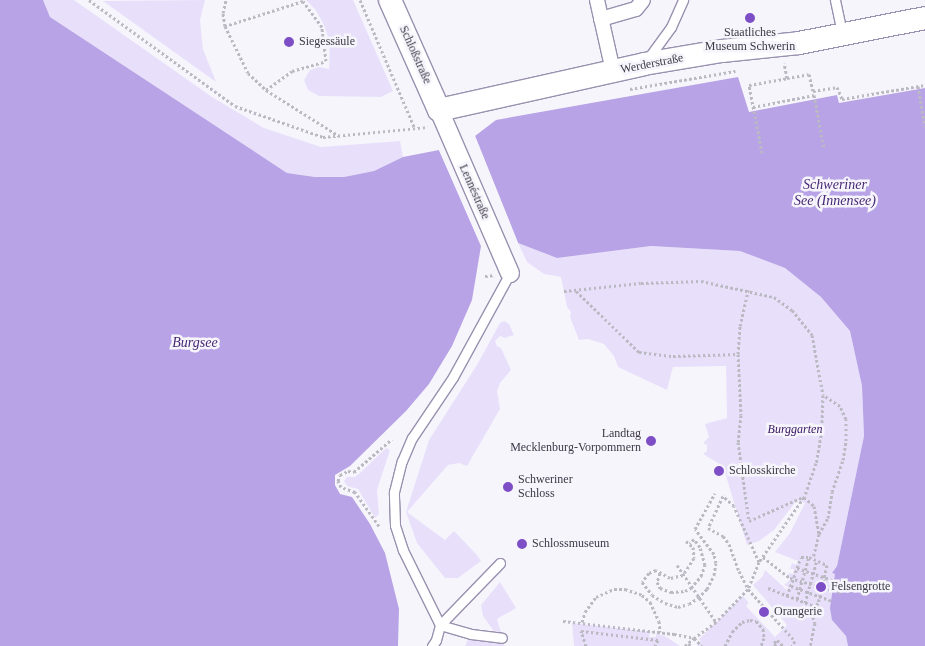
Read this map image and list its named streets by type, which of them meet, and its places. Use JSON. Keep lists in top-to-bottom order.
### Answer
{
  "streets": {
    "street": ["Schloßstraße", "Werderstraße", "Lennéstraße"]
  },
  "crossings": [
    ["Schloßstraße", "Werderstraße"],
    ["Schloßstraße", "Lennéstraße"],
    ["Werderstraße", "Lennéstraße"]
  ],
  "water": ["Schweriner See (Innensee)", "Burgsee"],
  "parks": ["Burggarten"],
  "places": [
    "Staatliches Museum Schwerin",
    "Siegessäule",
    "Landtag Mecklenburg-Vorpommern",
    "Schlosskirche",
    "Schweriner Schloss",
    "Schlossmuseum",
    "Felsengrotte",
    "Orangerie"
  ]
}
